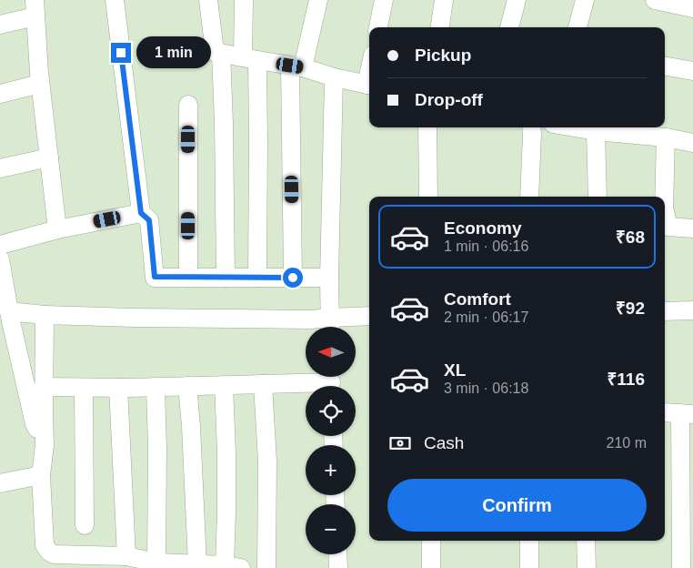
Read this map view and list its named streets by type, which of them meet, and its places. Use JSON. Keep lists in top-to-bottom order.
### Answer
{
  "north": "left",
  "page": {
    "banner": ["Pickup", "Drop-off"],
    "bubble": "1 min",
    "list": [
      {
        "name": "Economy",
        "note": "1 min · 06:16",
        "value": "₹68"
      },
      {
        "name": "Comfort",
        "note": "2 min · 06:17",
        "value": "₹92"
      },
      {
        "name": "XL",
        "note": "3 min · 06:18",
        "value": "₹116"
      }
    ],
    "map_buttons": ["+", "−"],
    "pay": ["Cash", "210 m"],
    "buttons": "Confirm"
  }
}
